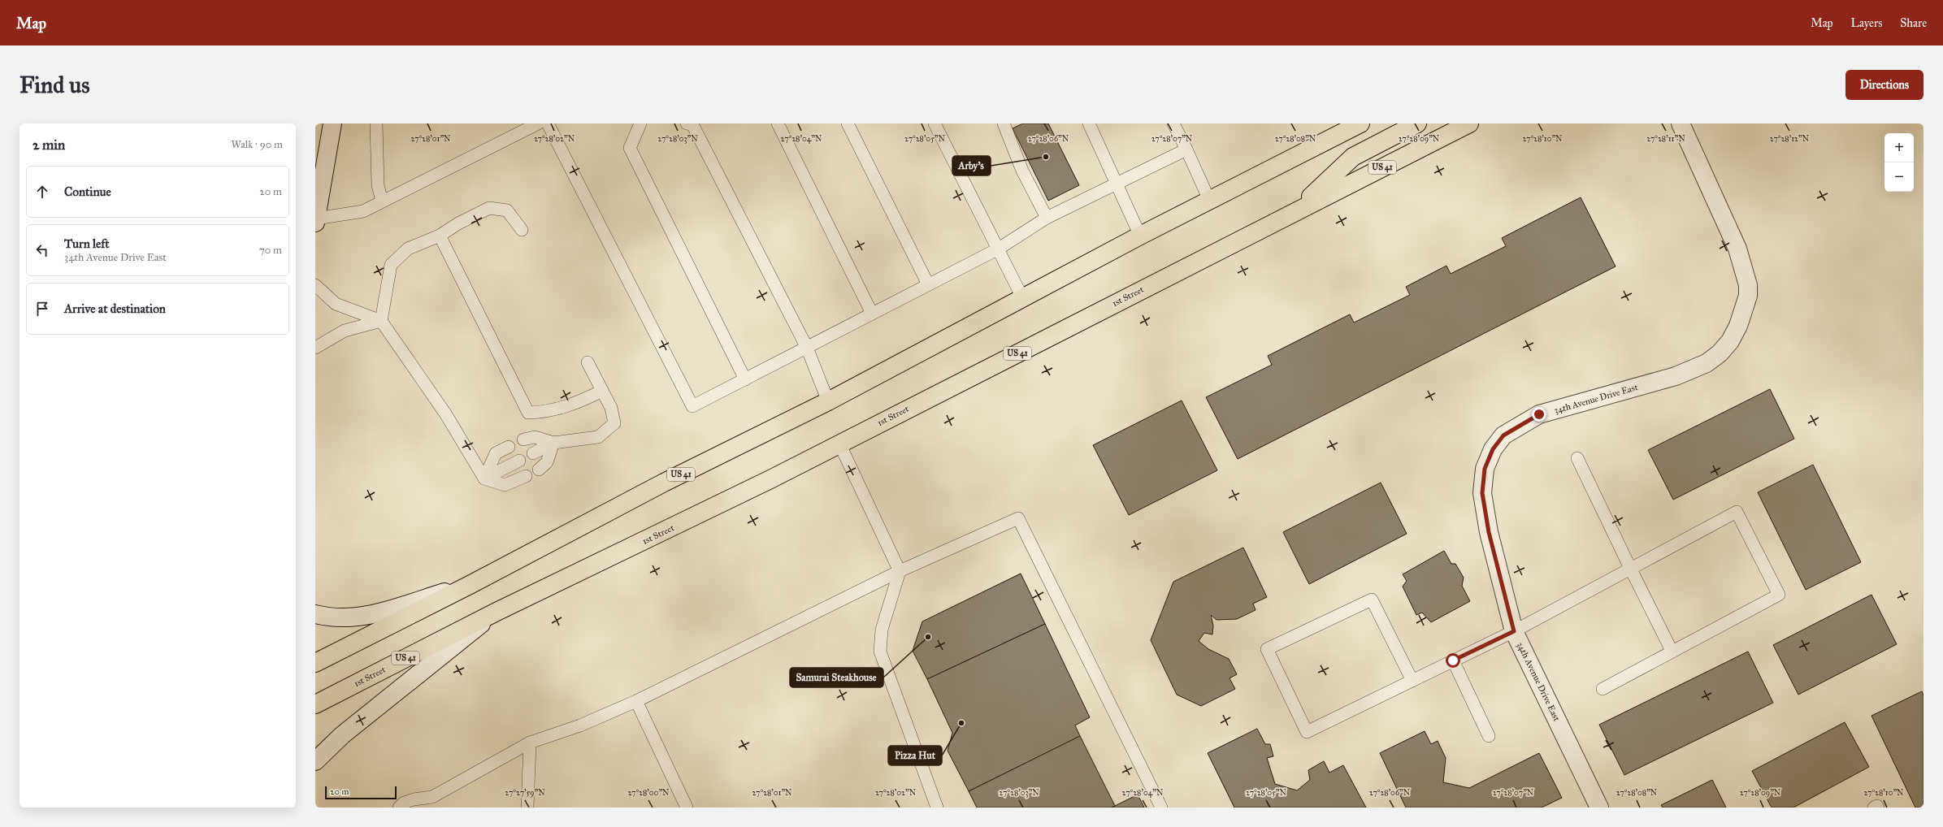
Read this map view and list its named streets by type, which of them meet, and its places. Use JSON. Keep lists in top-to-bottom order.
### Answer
{
  "streets": {
    "main road": ["US 41", "1st Street"],
    "street": ["34th Avenue Drive East"]
  },
  "places": ["Arby's", "Samurai Steakhouse", "Pizza Hut"],
  "scale_bar": "20 m",
  "page": {
    "header": "Map",
    "nav": ["Map", "Layers", "Share"],
    "buttons": "Directions",
    "title": "Find us",
    "heading": ["2 min", "Walk · 90 m"],
    "map_buttons": ["+", "−"],
    "list": [
      ["Continue", "20 m"],
      ["Turn left", "34th Avenue Drive East", "70 m"],
      "Arrive at destination"
    ],
    "scale": "20 m"
  },
  "coordinates": [
    "27°28'01\"N",
    "27°28'02\"N",
    "27°28'03\"N",
    "27°28'04\"N",
    "27°28'05\"N",
    "27°28'06\"N",
    "27°28'07\"N",
    "27°28'08\"N",
    "27°28'09\"N",
    "27°28'10\"N",
    "27°28'11\"N",
    "27°28'12\"N",
    "27°27'59\"N",
    "27°28'00\"N"
  ]
}
